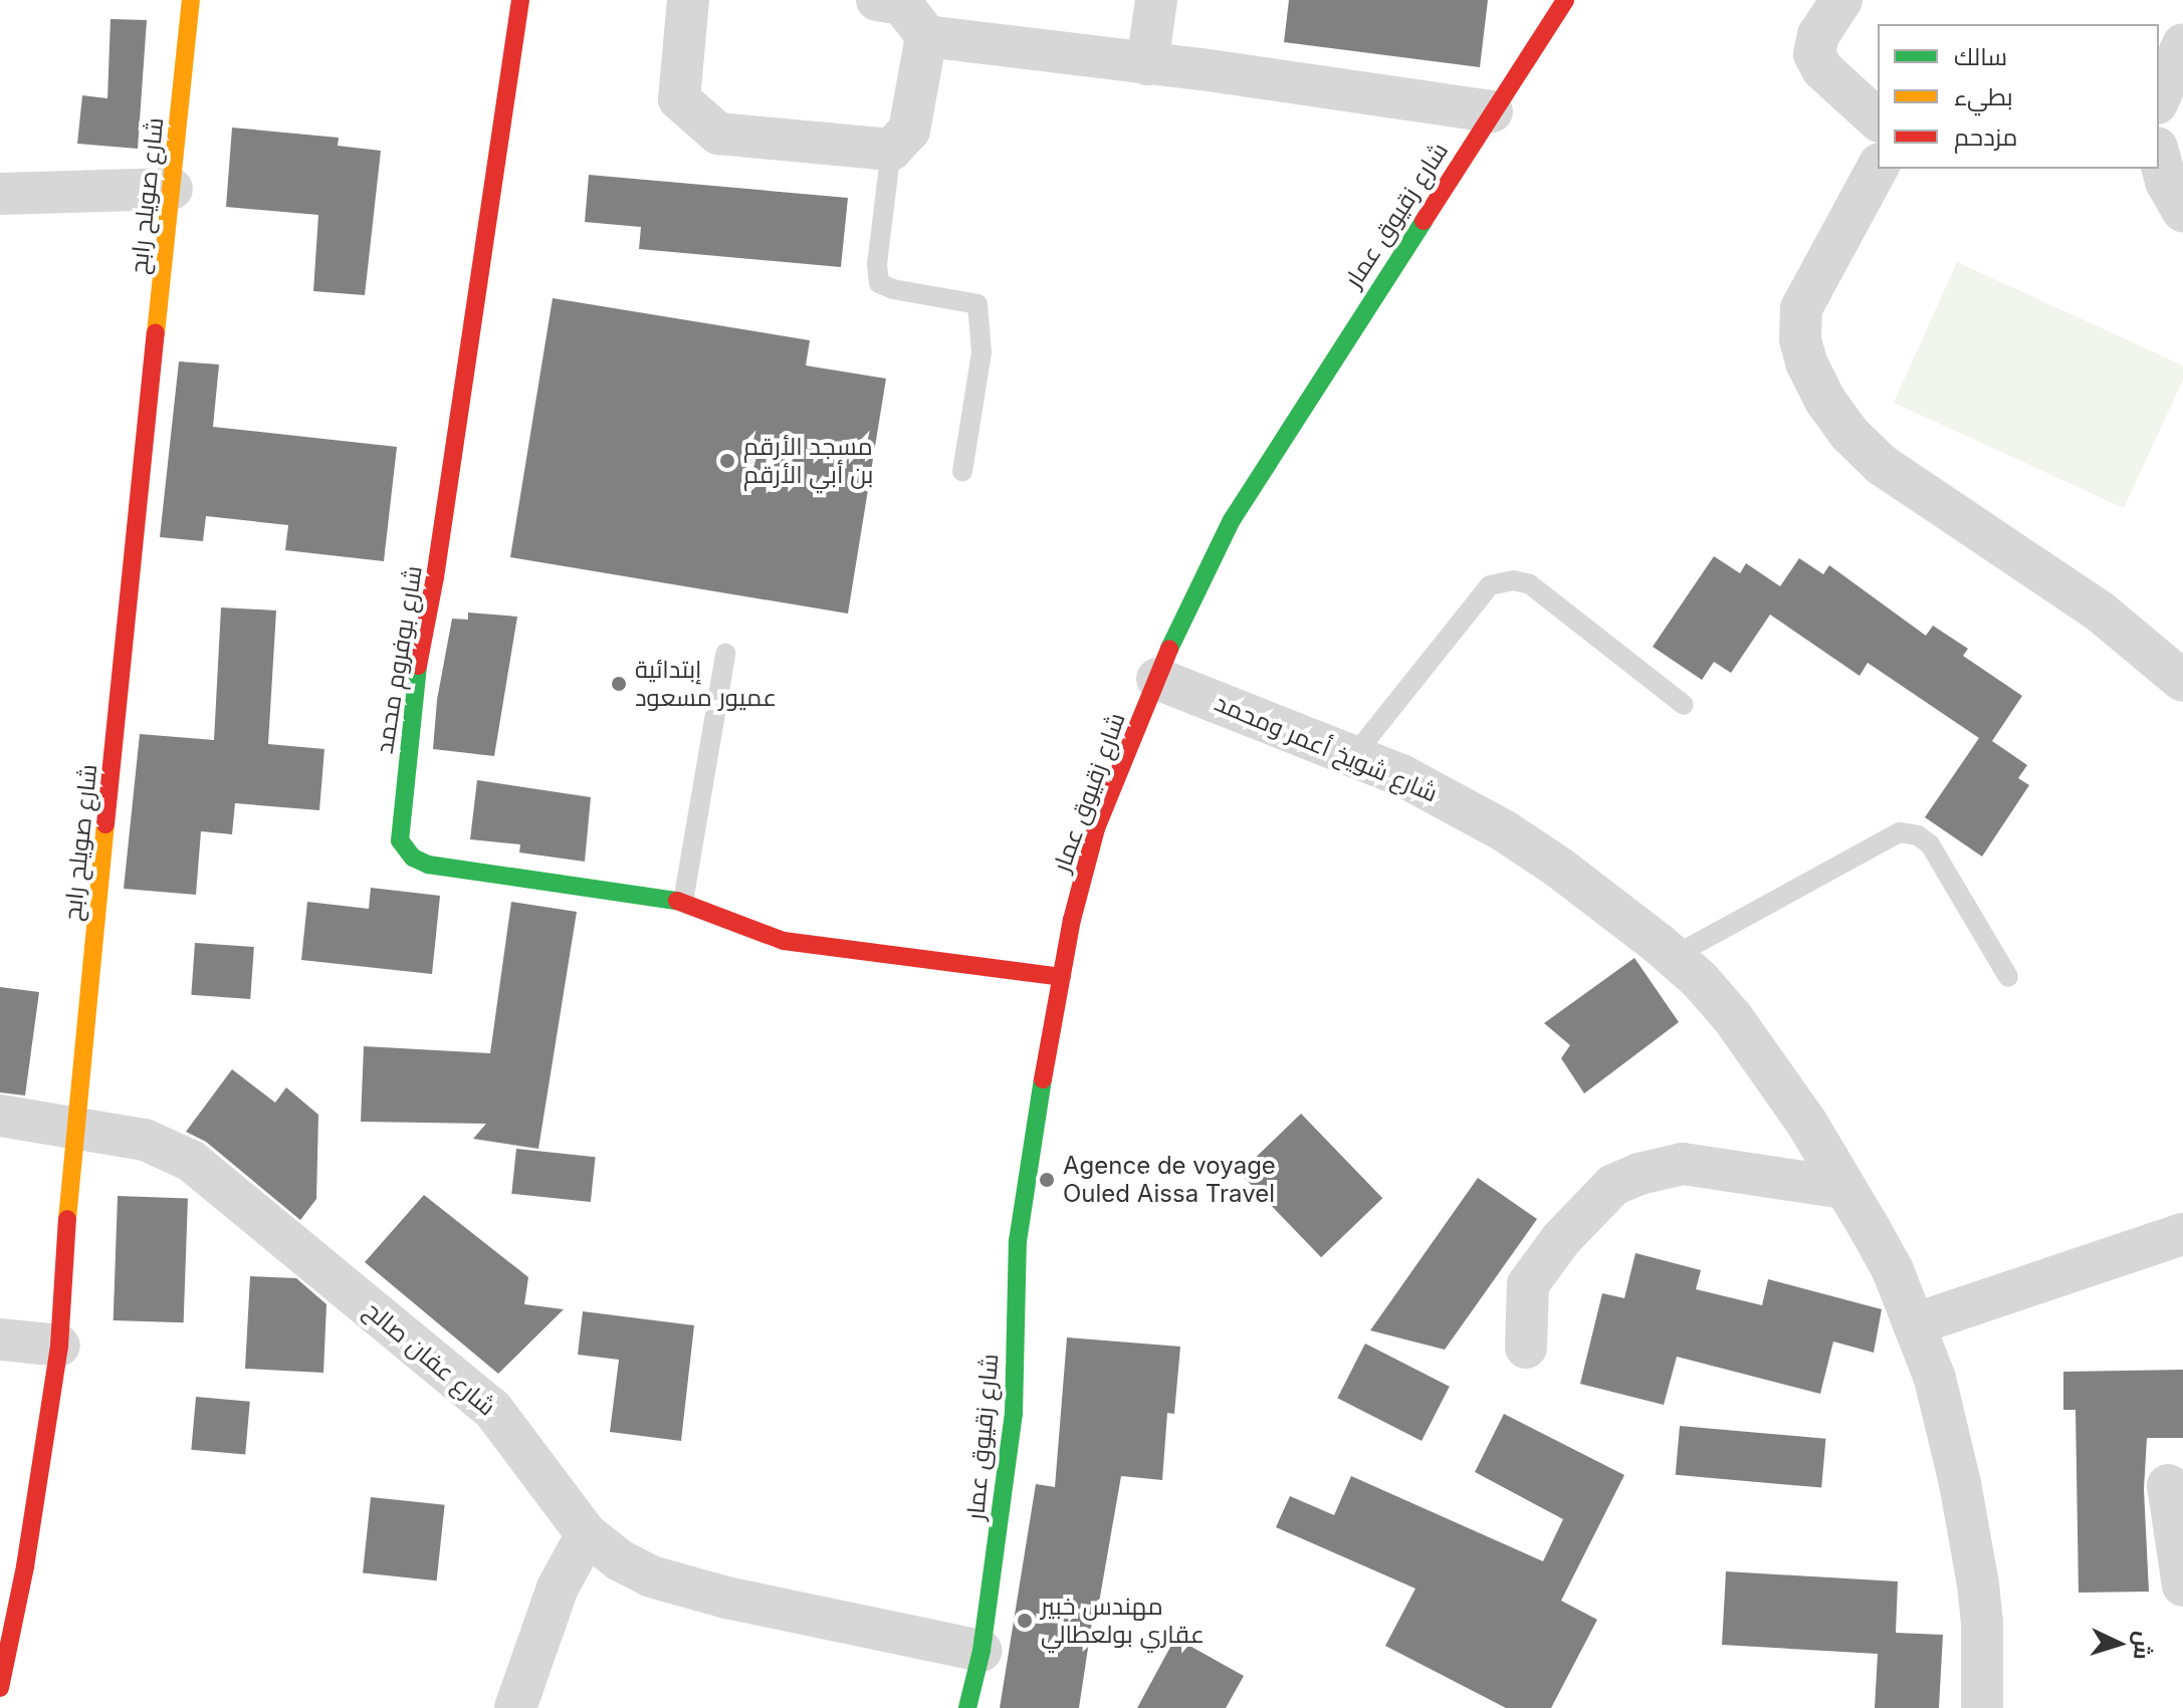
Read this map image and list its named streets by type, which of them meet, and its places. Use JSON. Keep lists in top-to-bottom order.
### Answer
{
  "streets": {
    "street": [
      "شارع صويلح رابح",
      "شارع زقيوق عمار",
      "شارع بوفروم محمد",
      "شارع شويخ أعمر ومحمد",
      "شارع عفان صالح"
    ]
  },
  "crossings": [
    ["شارع صويلح رابح", "شارع عفان صالح"],
    ["شارع زقيوق عمار", "شارع بوفروم محمد"],
    ["شارع زقيوق عمار", "شارع شويخ أعمر ومحمد"],
    ["شارع زقيوق عمار", "شارع عفان صالح"]
  ],
  "places": [
    "مسجد الأرقم بن أبي الأرقم",
    "إبتدائية عميور مسعود",
    "Agence de voyage Ouled Aissa Travel",
    "مهندس خبير عقاري بولعطالي"
  ],
  "legend": ["سالك", "بطيء", "مزدحم"],
  "north": "right"
}
